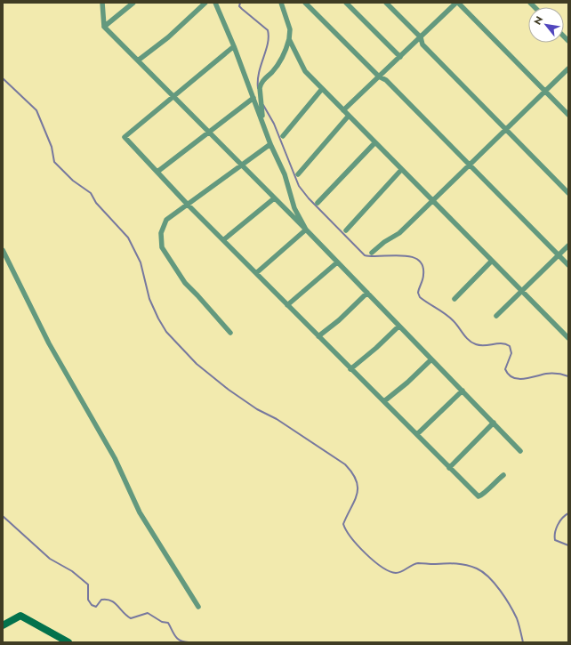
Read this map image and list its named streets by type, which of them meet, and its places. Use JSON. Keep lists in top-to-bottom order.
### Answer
{
  "north": "top left"
}
